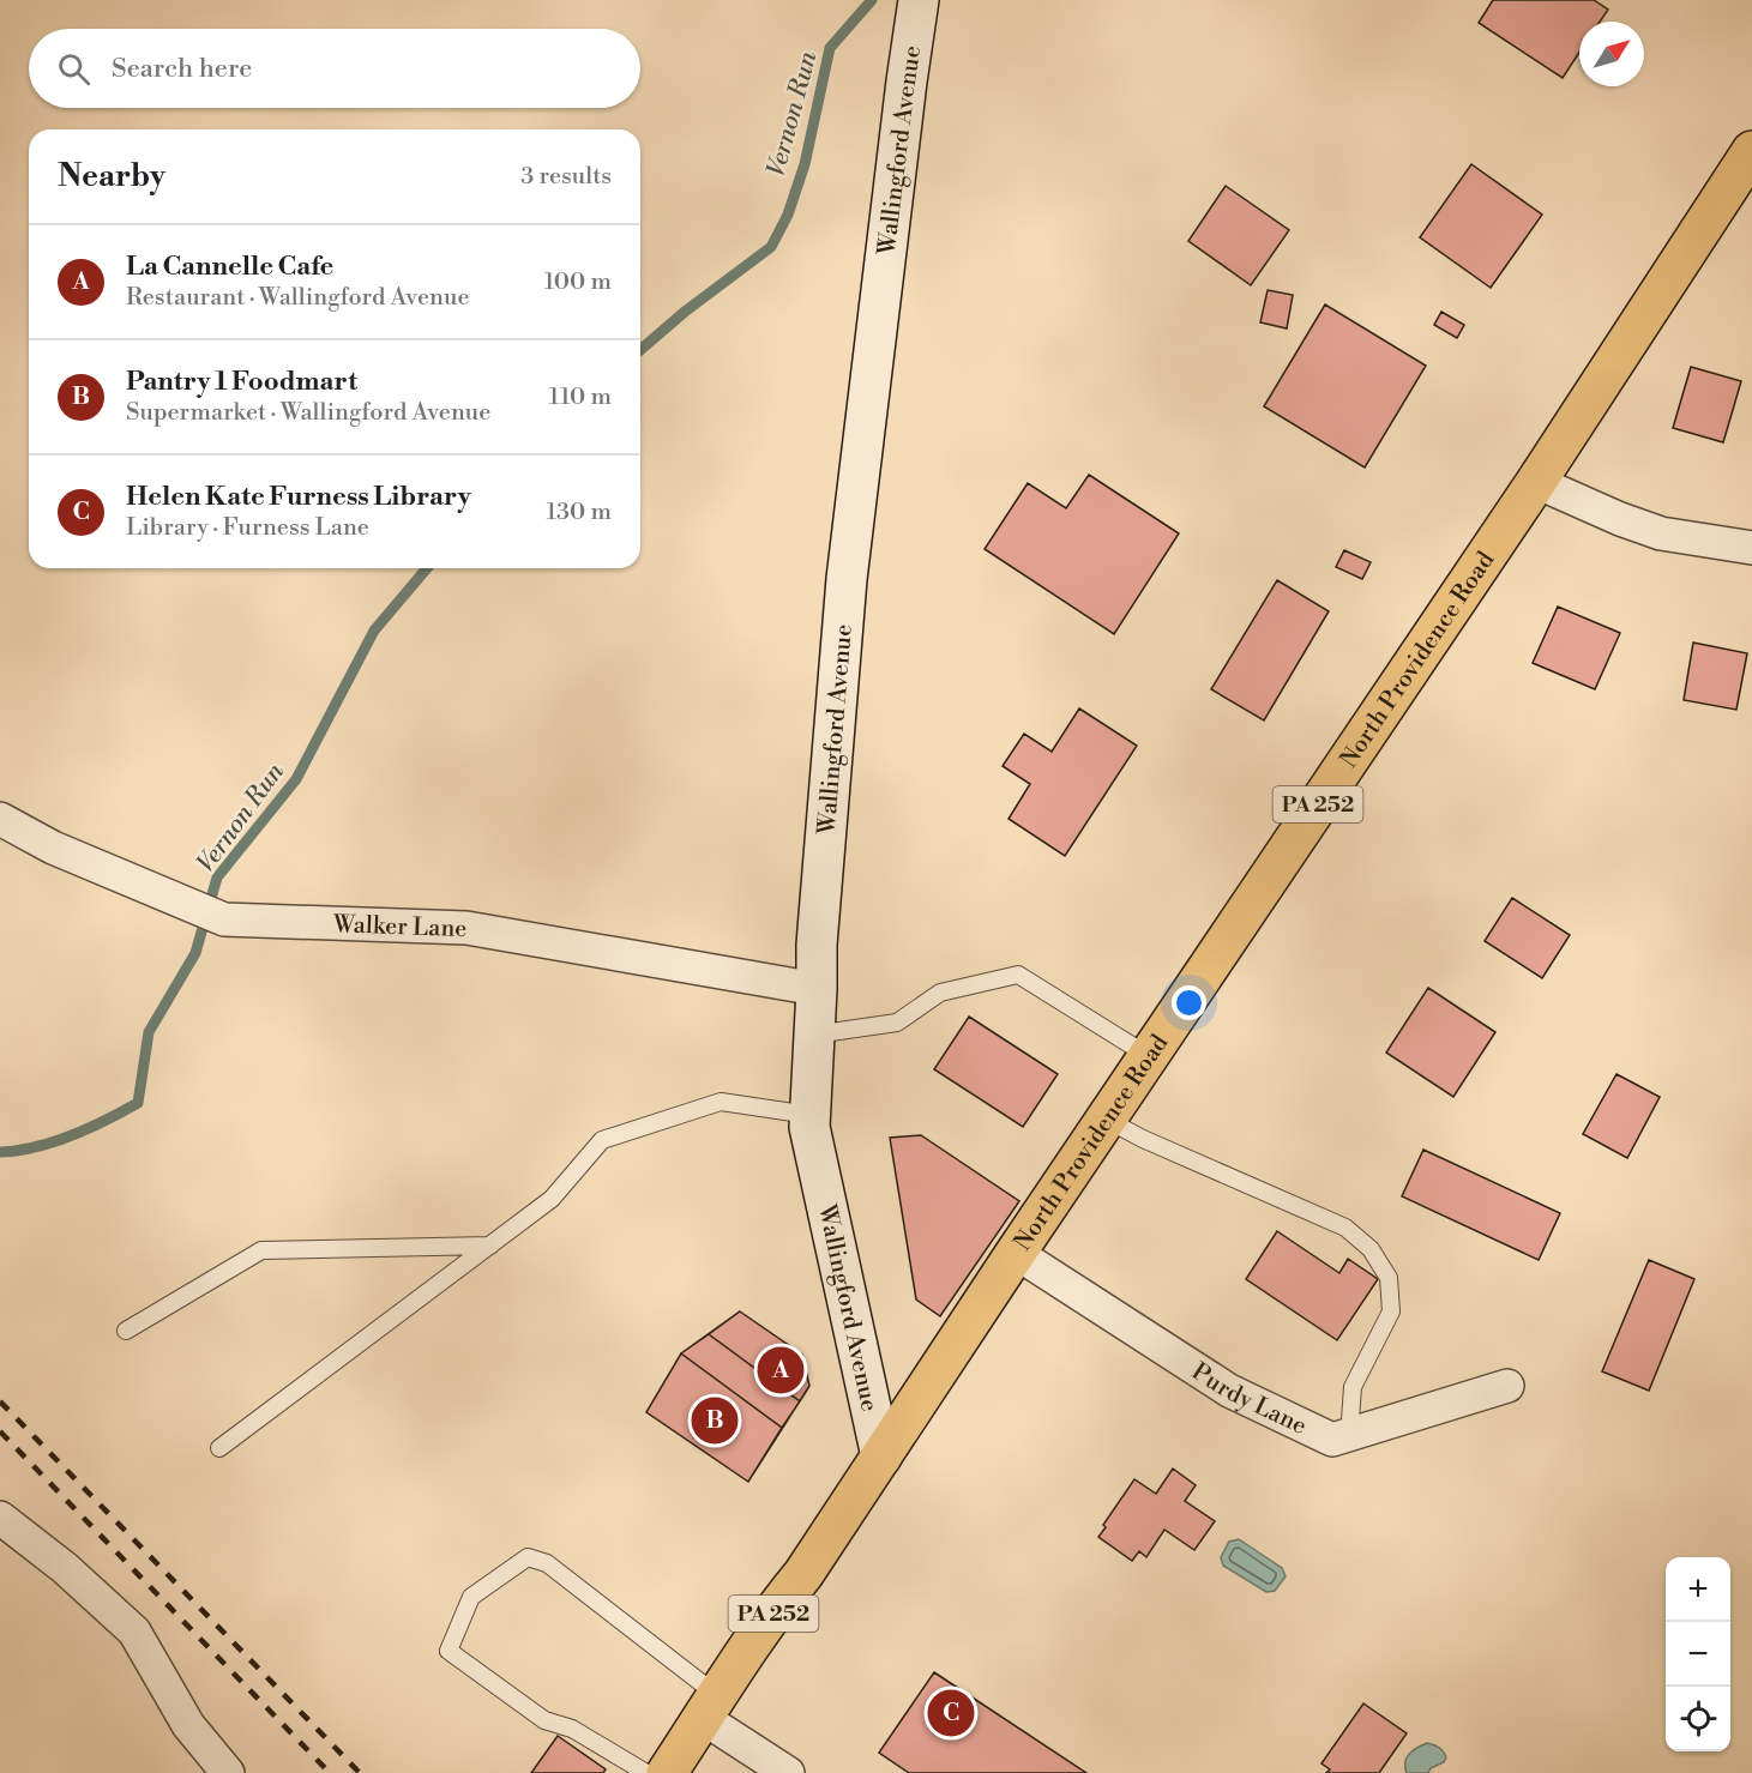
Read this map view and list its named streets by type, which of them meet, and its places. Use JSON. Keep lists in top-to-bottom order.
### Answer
{
  "streets": {
    "main road": ["North Providence Road", "PA 252"],
    "street": ["Wallingford Avenue", "Walker Lane", "Purdy Lane"]
  },
  "crossings": [
    ["Wallingford Avenue", "North Providence Road"],
    ["Wallingford Avenue", "Walker Lane"],
    ["North Providence Road", "Purdy Lane"]
  ],
  "water": ["Vernon Run"],
  "north": "top right",
  "page": {
    "search": "Search here",
    "heading": ["Nearby", "3 results"],
    "list": [
      {
        "mark": "A",
        "name": "La Cannelle Cafe",
        "note": "Restaurant · Wallingford Avenue",
        "value": "100 m"
      },
      {
        "mark": "B",
        "name": "Pantry 1 Foodmart",
        "note": "Supermarket · Wallingford Avenue",
        "value": "110 m"
      },
      {
        "mark": "C",
        "name": "Helen Kate Furness Library",
        "note": "Library · Furness Lane",
        "value": "130 m"
      }
    ],
    "pins": ["A", "B", "C"],
    "map_buttons": ["+", "−"]
  }
}
